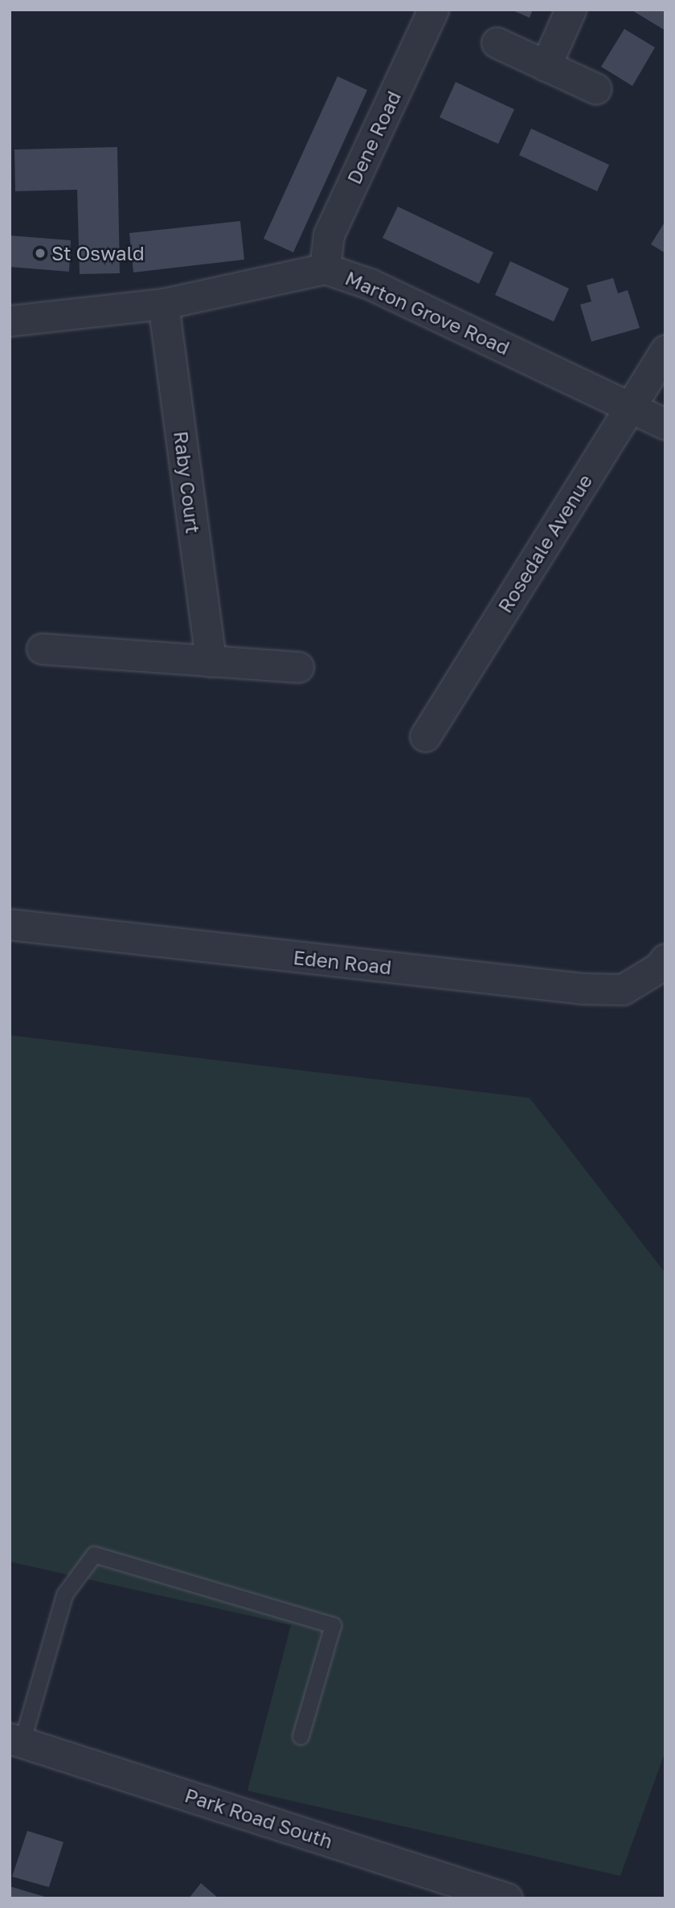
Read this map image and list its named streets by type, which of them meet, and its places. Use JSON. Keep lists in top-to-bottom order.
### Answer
{
  "streets": {
    "street": [
      "Dene Road",
      "Marton Grove Road",
      "Raby Court",
      "Rosedale Avenue",
      "Eden Road",
      "Park Road South"
    ]
  },
  "crossings": [
    ["Dene Road", "Marton Grove Road"],
    ["Marton Grove Road", "Raby Court"],
    ["Marton Grove Road", "Rosedale Avenue"]
  ],
  "places": ["St Oswald"]
}
